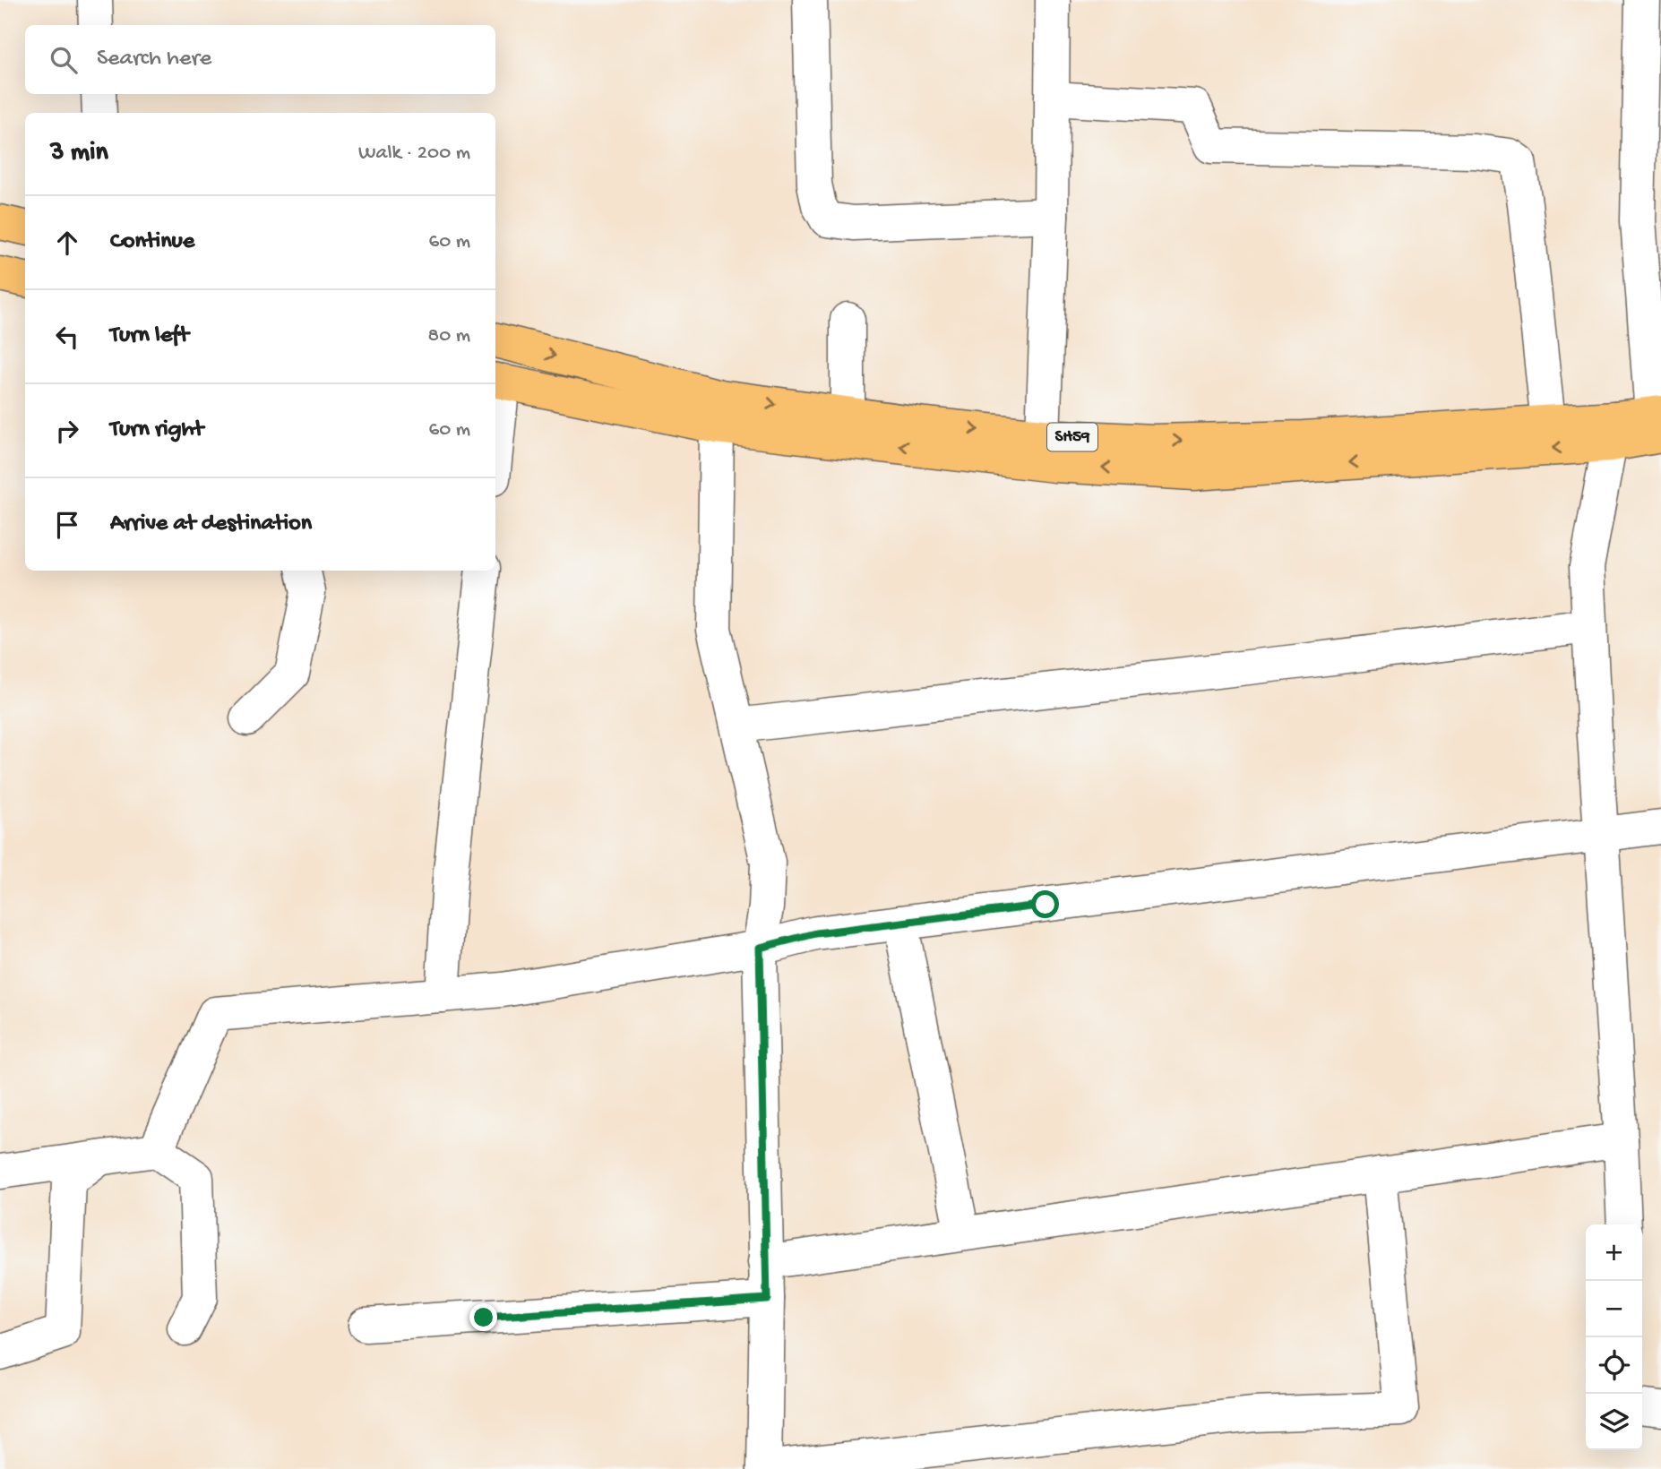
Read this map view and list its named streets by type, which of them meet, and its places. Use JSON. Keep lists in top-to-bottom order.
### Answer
{
  "streets": {
    "main road": ["SH59"]
  },
  "page": {
    "search": "Search here",
    "heading": ["3 min", "Walk · 200 m"],
    "list": [
      ["Continue", "60 m"],
      ["Turn left", "80 m"],
      ["Turn right", "60 m"],
      "Arrive at destination"
    ],
    "map_buttons": ["+", "−"]
  }
}
